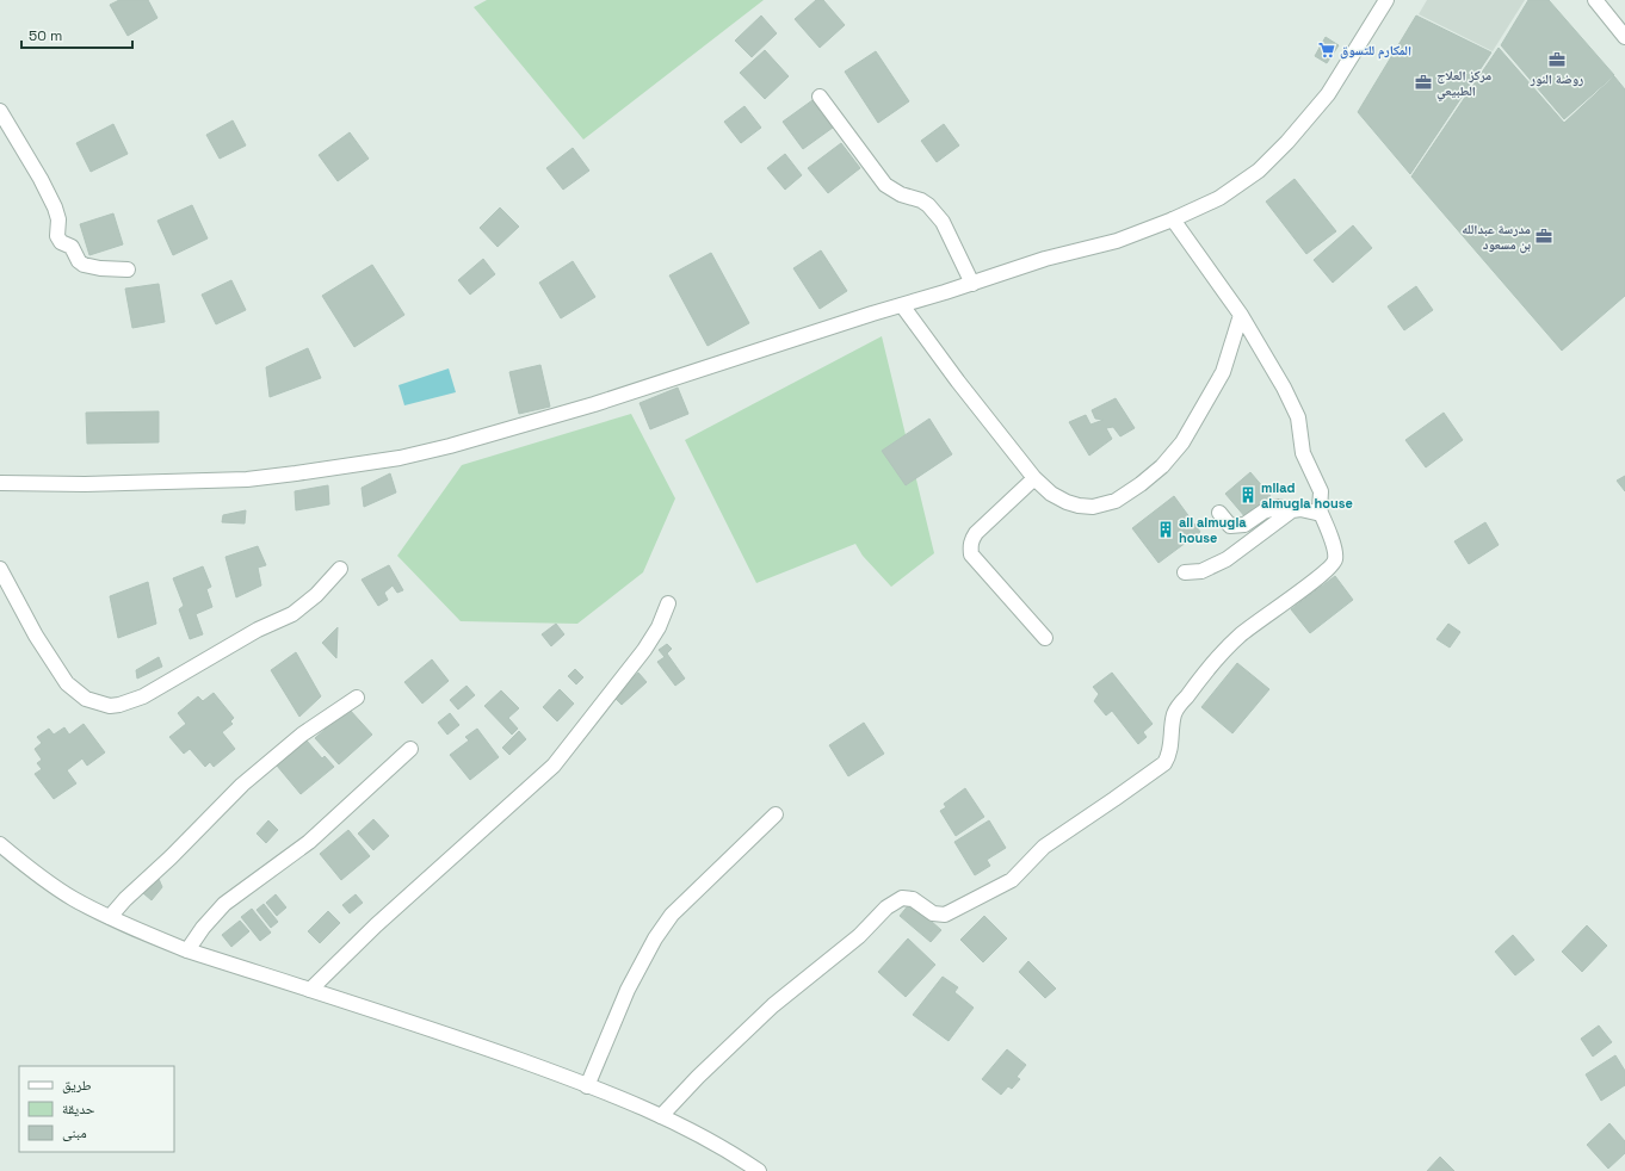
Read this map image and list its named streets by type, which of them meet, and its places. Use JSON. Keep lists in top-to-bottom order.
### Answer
{
  "places": {
    "supermarket": ["المكارم للتسوق"],
    "office": ["روضة النور", "مركز العلاج الطبيعي", "مدرسة عبدالله بن مسعود"],
    "building": ["milad almugla house", "ali almugla house"]
  },
  "legend": ["طريق", "حديقة", "مبنى"],
  "scale_bar": "50 m"
}
